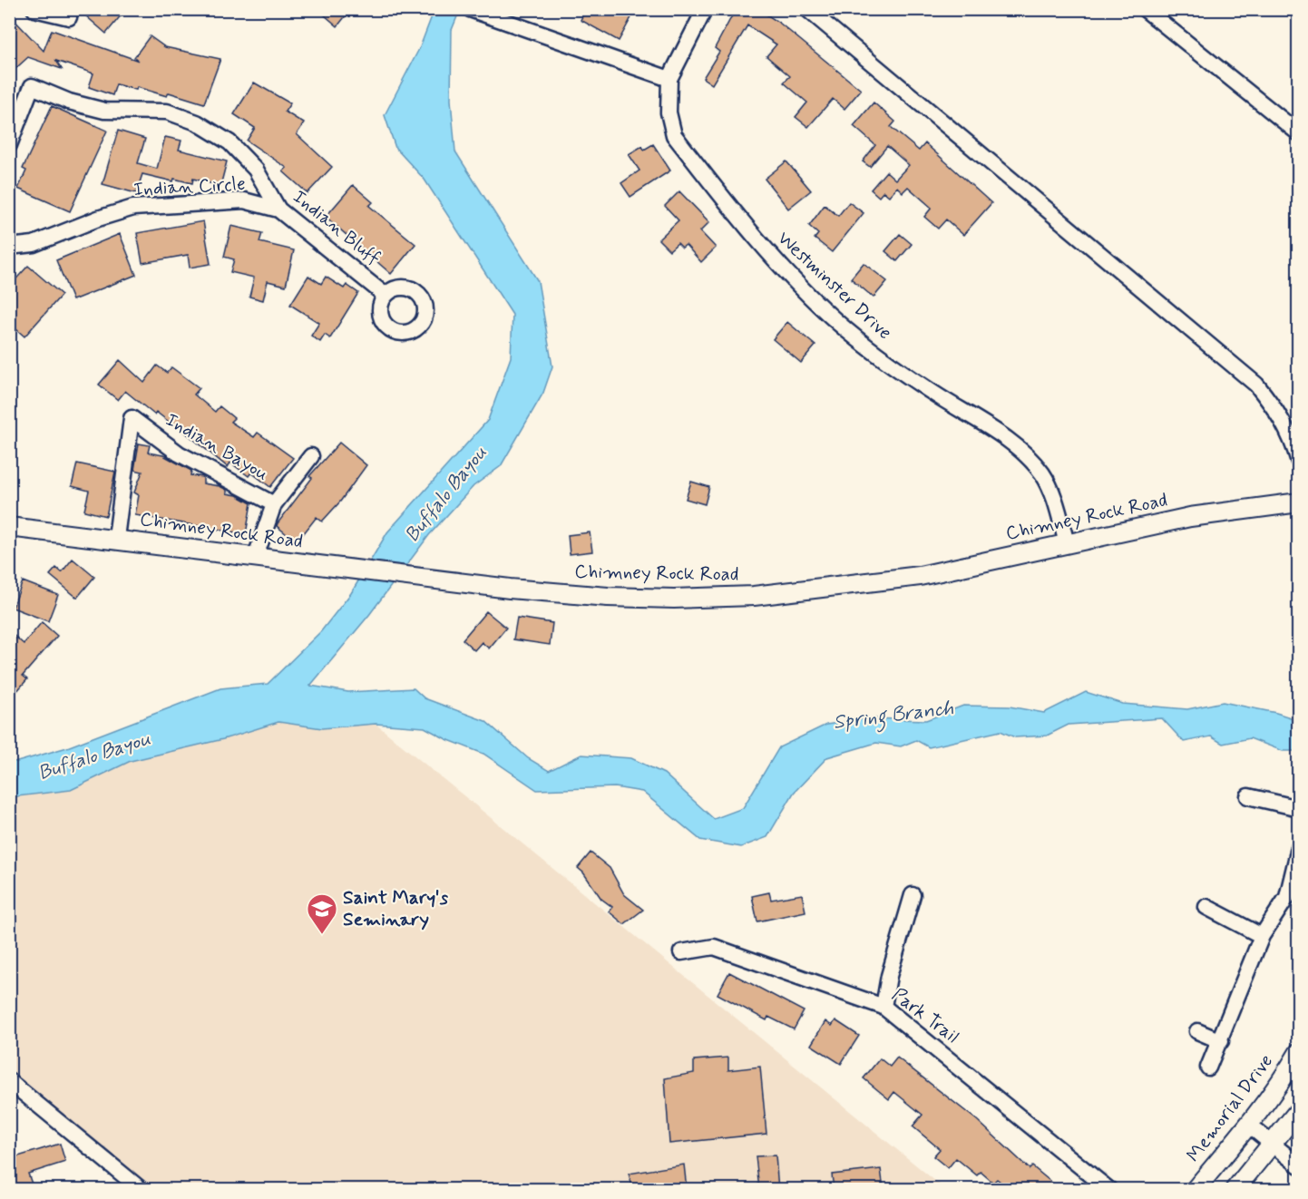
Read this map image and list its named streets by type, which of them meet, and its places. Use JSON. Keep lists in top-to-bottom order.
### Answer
{
  "streets": {
    "main road": ["Chimney Rock Road", "Memorial Drive"],
    "street": [
      "Indian Circle",
      "Indian Bluff",
      "Westminster Drive",
      "Indian Bayou",
      "Park Trail"
    ]
  },
  "crossings": [
    ["Indian Circle", "Indian Bluff"],
    ["Westminster Drive", "Chimney Rock Road"],
    ["Indian Bayou", "Chimney Rock Road"]
  ],
  "water": ["Buffalo Bayou", "Spring Branch"],
  "places": {
    "school or university": ["Saint Mary's Seminary"]
  }
}
